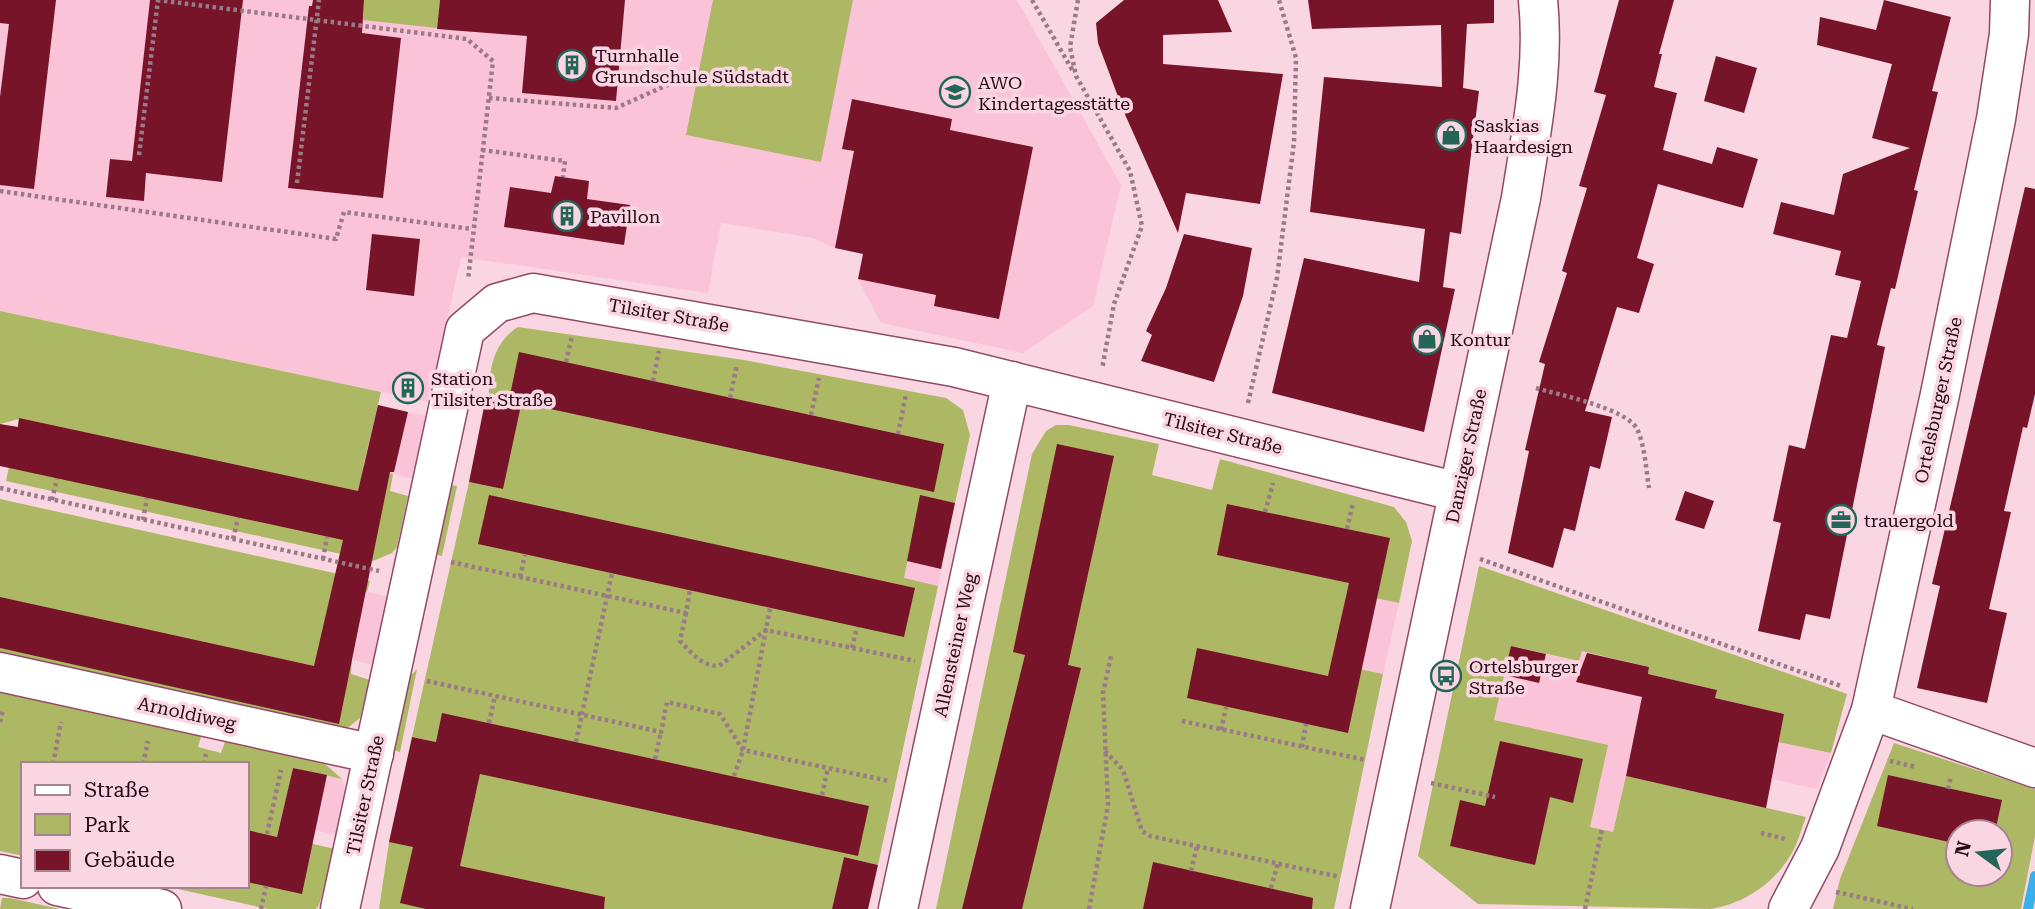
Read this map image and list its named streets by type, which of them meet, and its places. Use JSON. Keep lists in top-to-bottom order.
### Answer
{
  "streets": {
    "street": [
      "Tilsiter Straße",
      "Ortelsburger Straße",
      "Danziger Straße",
      "Allensteiner Weg",
      "Arnoldiweg"
    ]
  },
  "crossings": [
    ["Tilsiter Straße", "Danziger Straße"],
    ["Tilsiter Straße", "Allensteiner Weg"],
    ["Tilsiter Straße", "Arnoldiweg"]
  ],
  "places": {
    "building": ["Turnhalle Grundschule Südstadt", "Pavillon", "Station Tilsiter Straße"],
    "school or university": ["AWO Kindertagesstätte"],
    "shop": ["Saskias Haardesign", "Kontur"],
    "office": ["trauergold"],
    "bus stop": ["Ortelsburger Straße"]
  },
  "legend": ["Straße", "Park", "Gebäude"],
  "north": "left"
}
